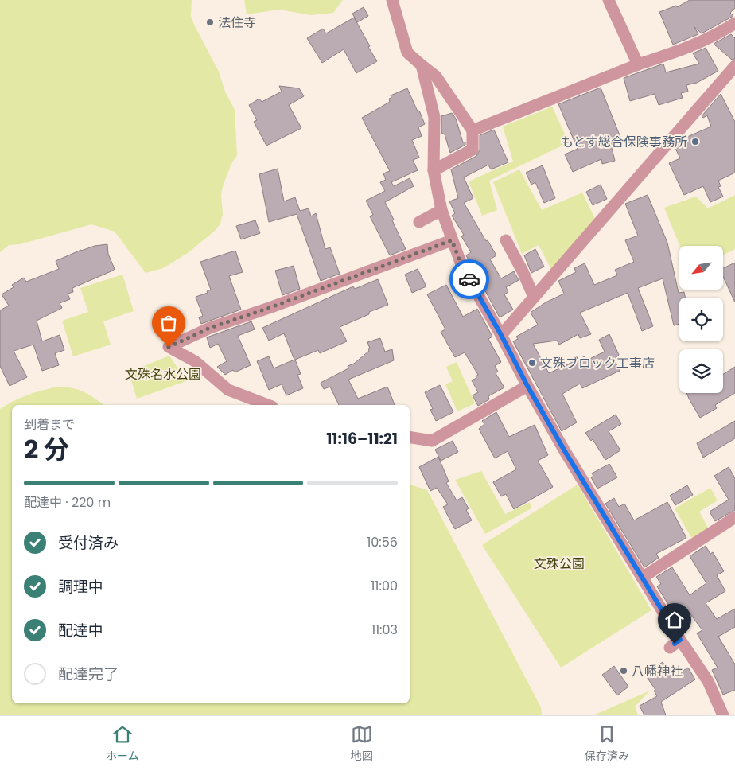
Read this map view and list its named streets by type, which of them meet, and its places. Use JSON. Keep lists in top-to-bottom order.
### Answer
{
  "parks": ["文殊名水公園", "文殊公園"],
  "places": [
    "法住寺",
    "もとす総合保険事務所",
    "文殊ブロック工事店",
    "八幡神社"
  ],
  "north": "bottom left",
  "page": {
    "heading": ["2 分", "到着まで", "11:16–11:21"],
    "bar": "配達中 · 220 m",
    "list": [
      ["受付済み", "10:56"],
      ["調理中", "11:00"],
      ["配達中", "11:03"],
      "配達完了"
    ],
    "tabs": ["ホーム", "地図", "保存済み"]
  }
}
